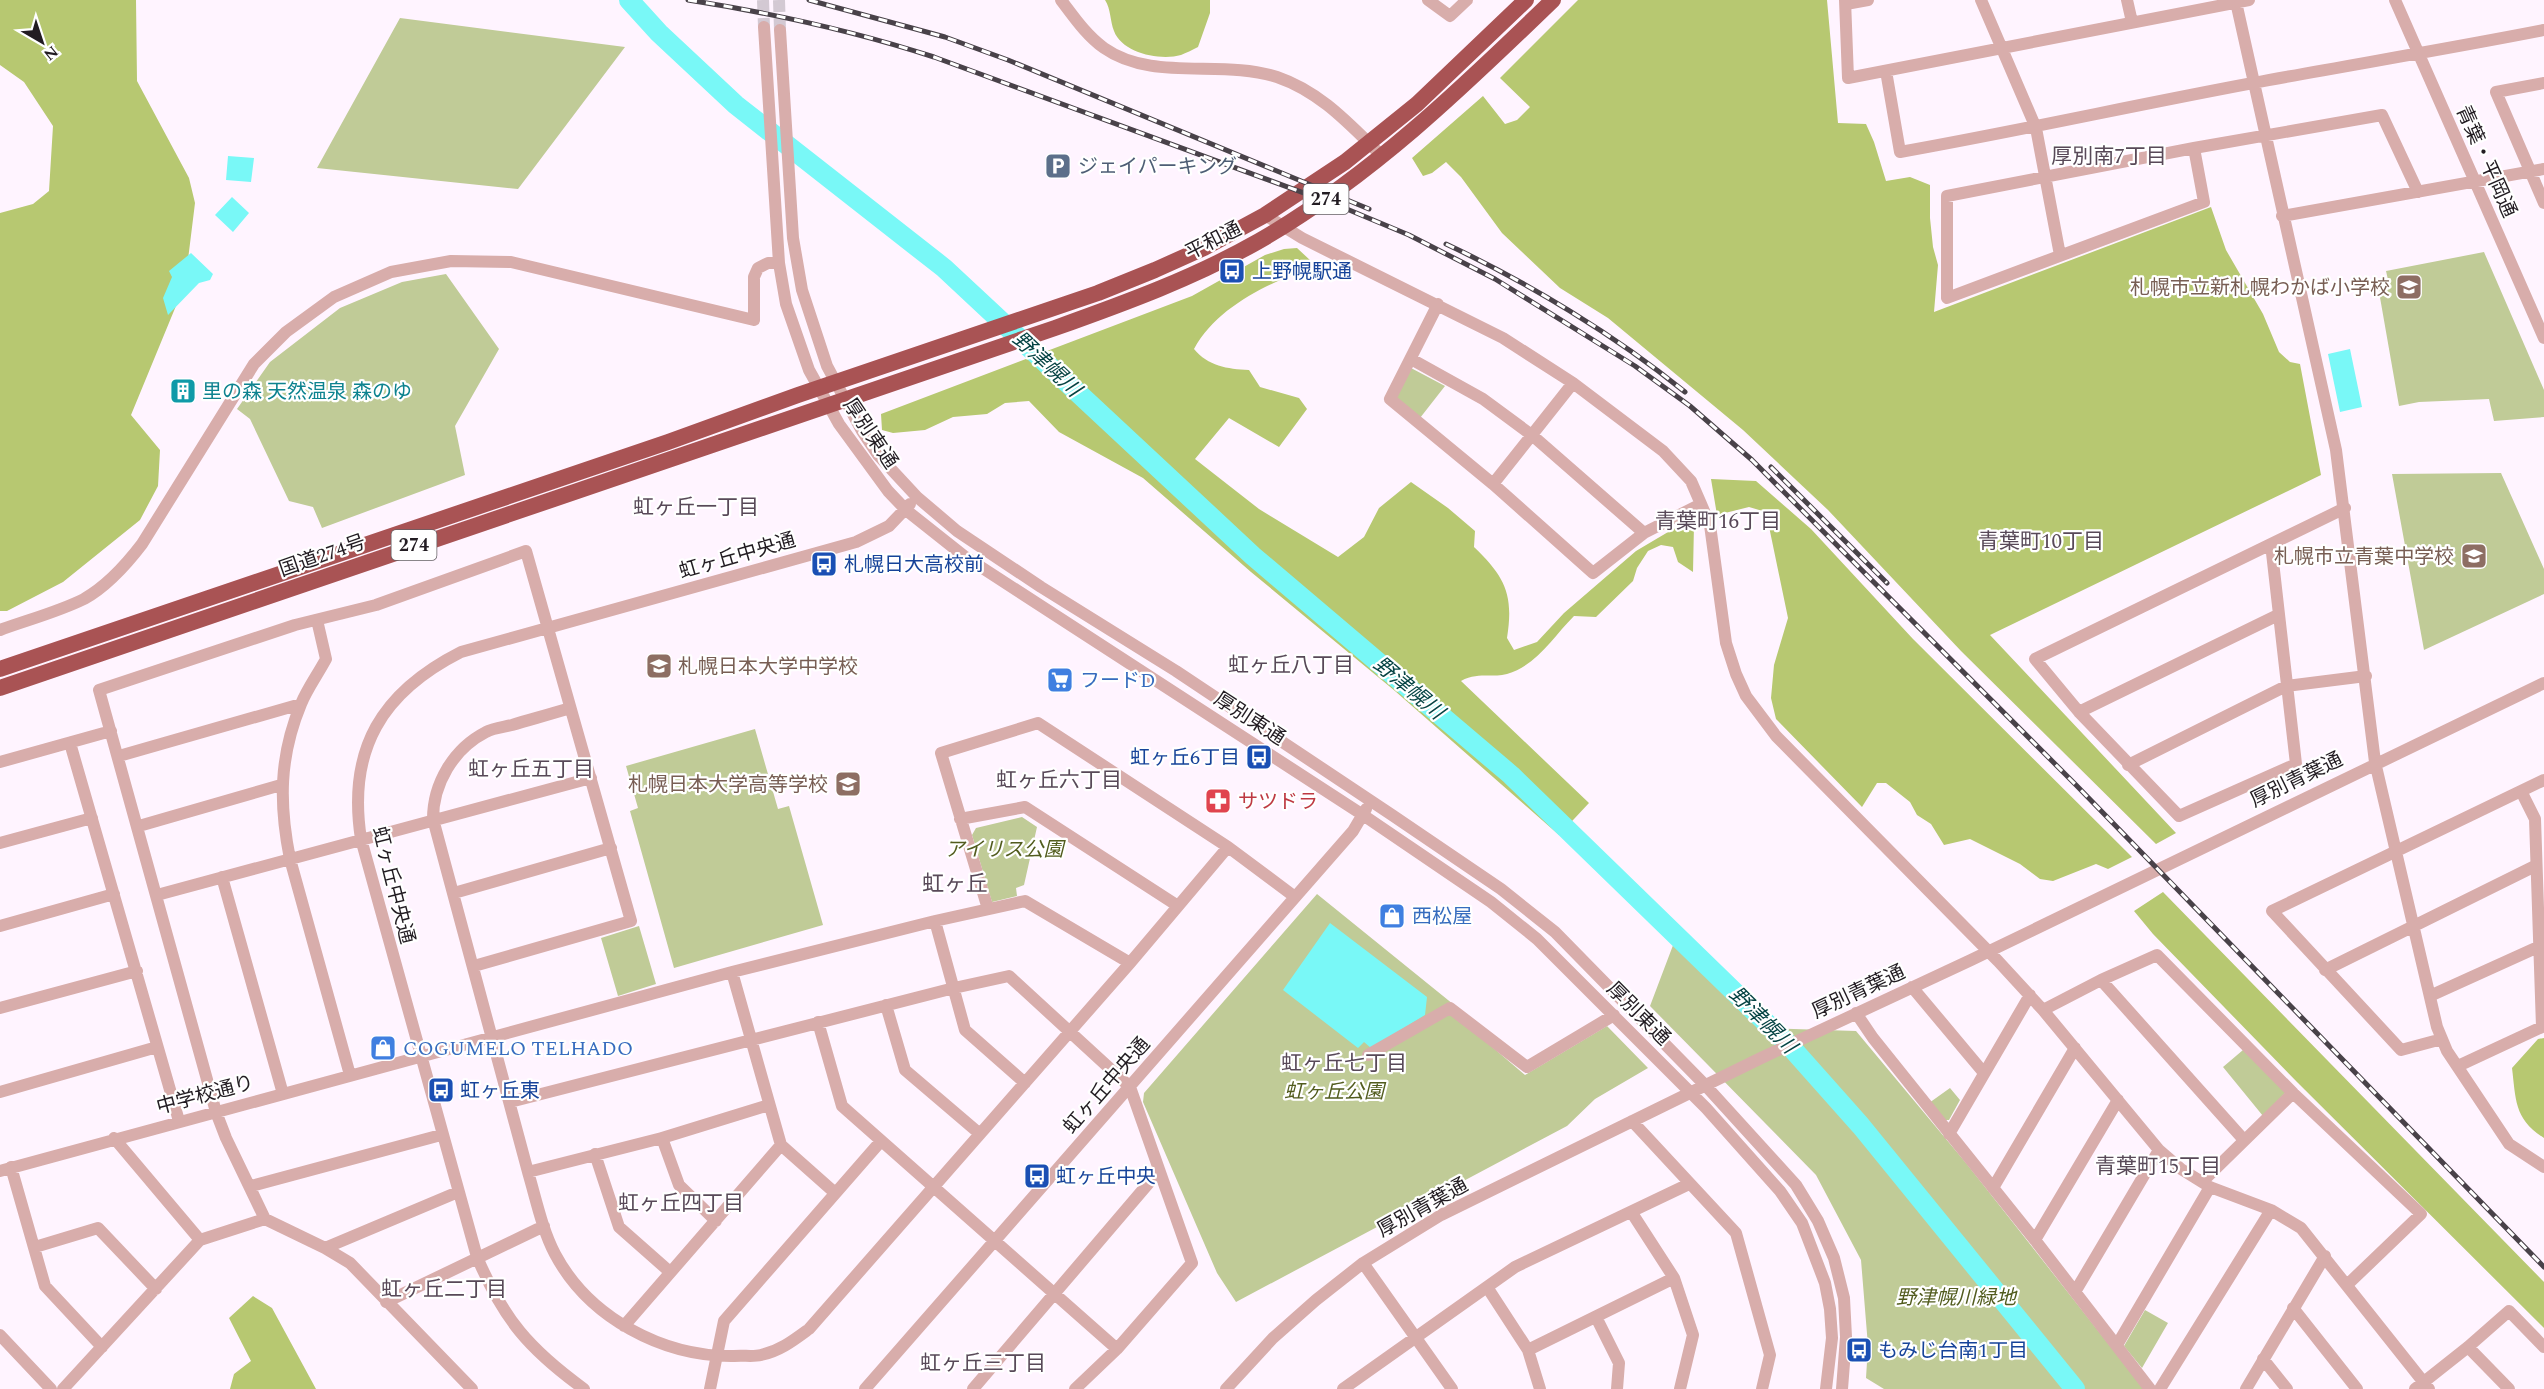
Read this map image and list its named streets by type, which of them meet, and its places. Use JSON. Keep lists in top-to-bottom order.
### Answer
{
  "streets": {
    "highway": ["274", "平和通", "国道274号"],
    "street": [
      "青葉・平岡通",
      "厚別東通",
      "虹ヶ丘中央通",
      "厚別青葉通",
      "中学校通り"
    ]
  },
  "crossings": [
    ["平和通", "厚別東通"],
    ["平和通", "国道274号"],
    ["厚別東通", "国道274号"],
    ["厚別東通", "虹ヶ丘中央通"],
    ["厚別東通", "厚別青葉通"],
    ["虹ヶ丘中央通", "中学校通り"]
  ],
  "districts": [
    "厚別南7丁目",
    "虹ヶ丘一丁目",
    "青葉町16丁目",
    "青葉町10丁目",
    "虹ヶ丘八丁目",
    "虹ヶ丘五丁目",
    "虹ヶ丘六丁目",
    "虹ヶ丘",
    "虹ヶ丘七丁目",
    "青葉町15丁目",
    "虹ヶ丘四丁目",
    "虹ヶ丘二丁目",
    "虹ヶ丘三丁目"
  ],
  "water": ["野津幌川"],
  "parks": ["アイリス公園", "虹ヶ丘公園", "野津幌川緑地"],
  "places": {
    "parking": ["ジェイパーキング"],
    "bus stop": [
      "上野幌駅通",
      "札幌日大高校前",
      "虹ヶ丘6丁目",
      "虹ヶ丘東",
      "虹ヶ丘中央",
      "もみじ台南1丁目"
    ],
    "school or university": [
      "札幌市立新札幌わかば小学校",
      "札幌市立青葉中学校",
      "札幌日本大学中学校",
      "札幌日本大学高等学校"
    ],
    "building": ["里の森 天然温泉 森のゆ"],
    "supermarket": ["フードD"],
    "pharmacy": ["サツドラ"],
    "shop": ["西松屋", "COGUMELO TELHADO"]
  },
  "north": "bottom right"
}
